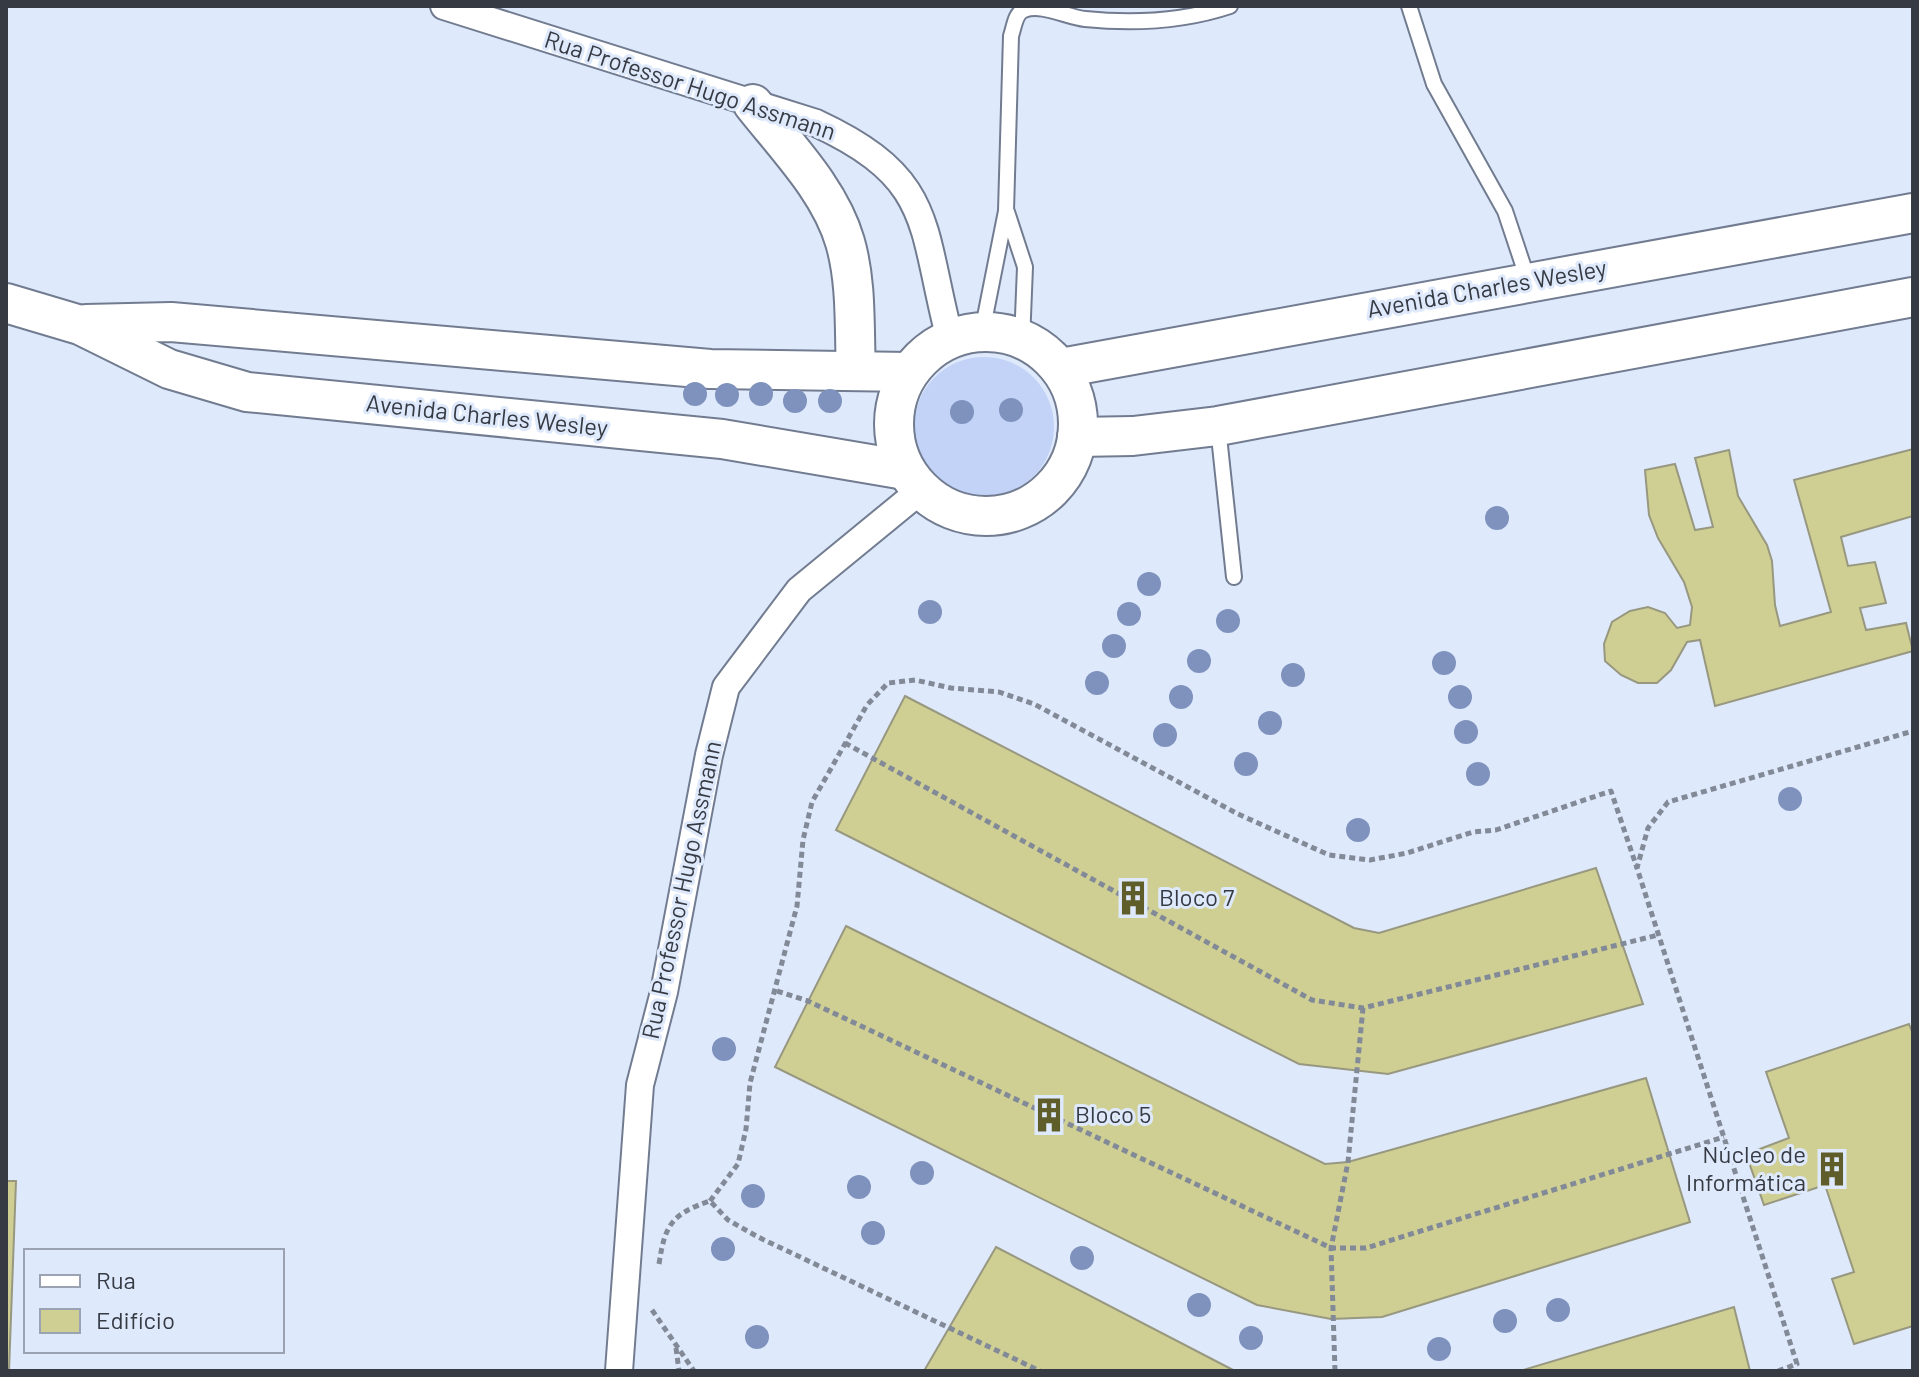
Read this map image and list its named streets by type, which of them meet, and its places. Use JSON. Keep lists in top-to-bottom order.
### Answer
{
  "streets": {
    "street": ["Rua Professor Hugo Assmann", "Avenida Charles Wesley"]
  },
  "crossings": [
    ["Rua Professor Hugo Assmann", "Avenida Charles Wesley"]
  ],
  "places": {
    "building": ["Bloco 7", "Bloco 5", "Núcleo de Informática"]
  },
  "legend": ["Rua", "Edifício"]
}
